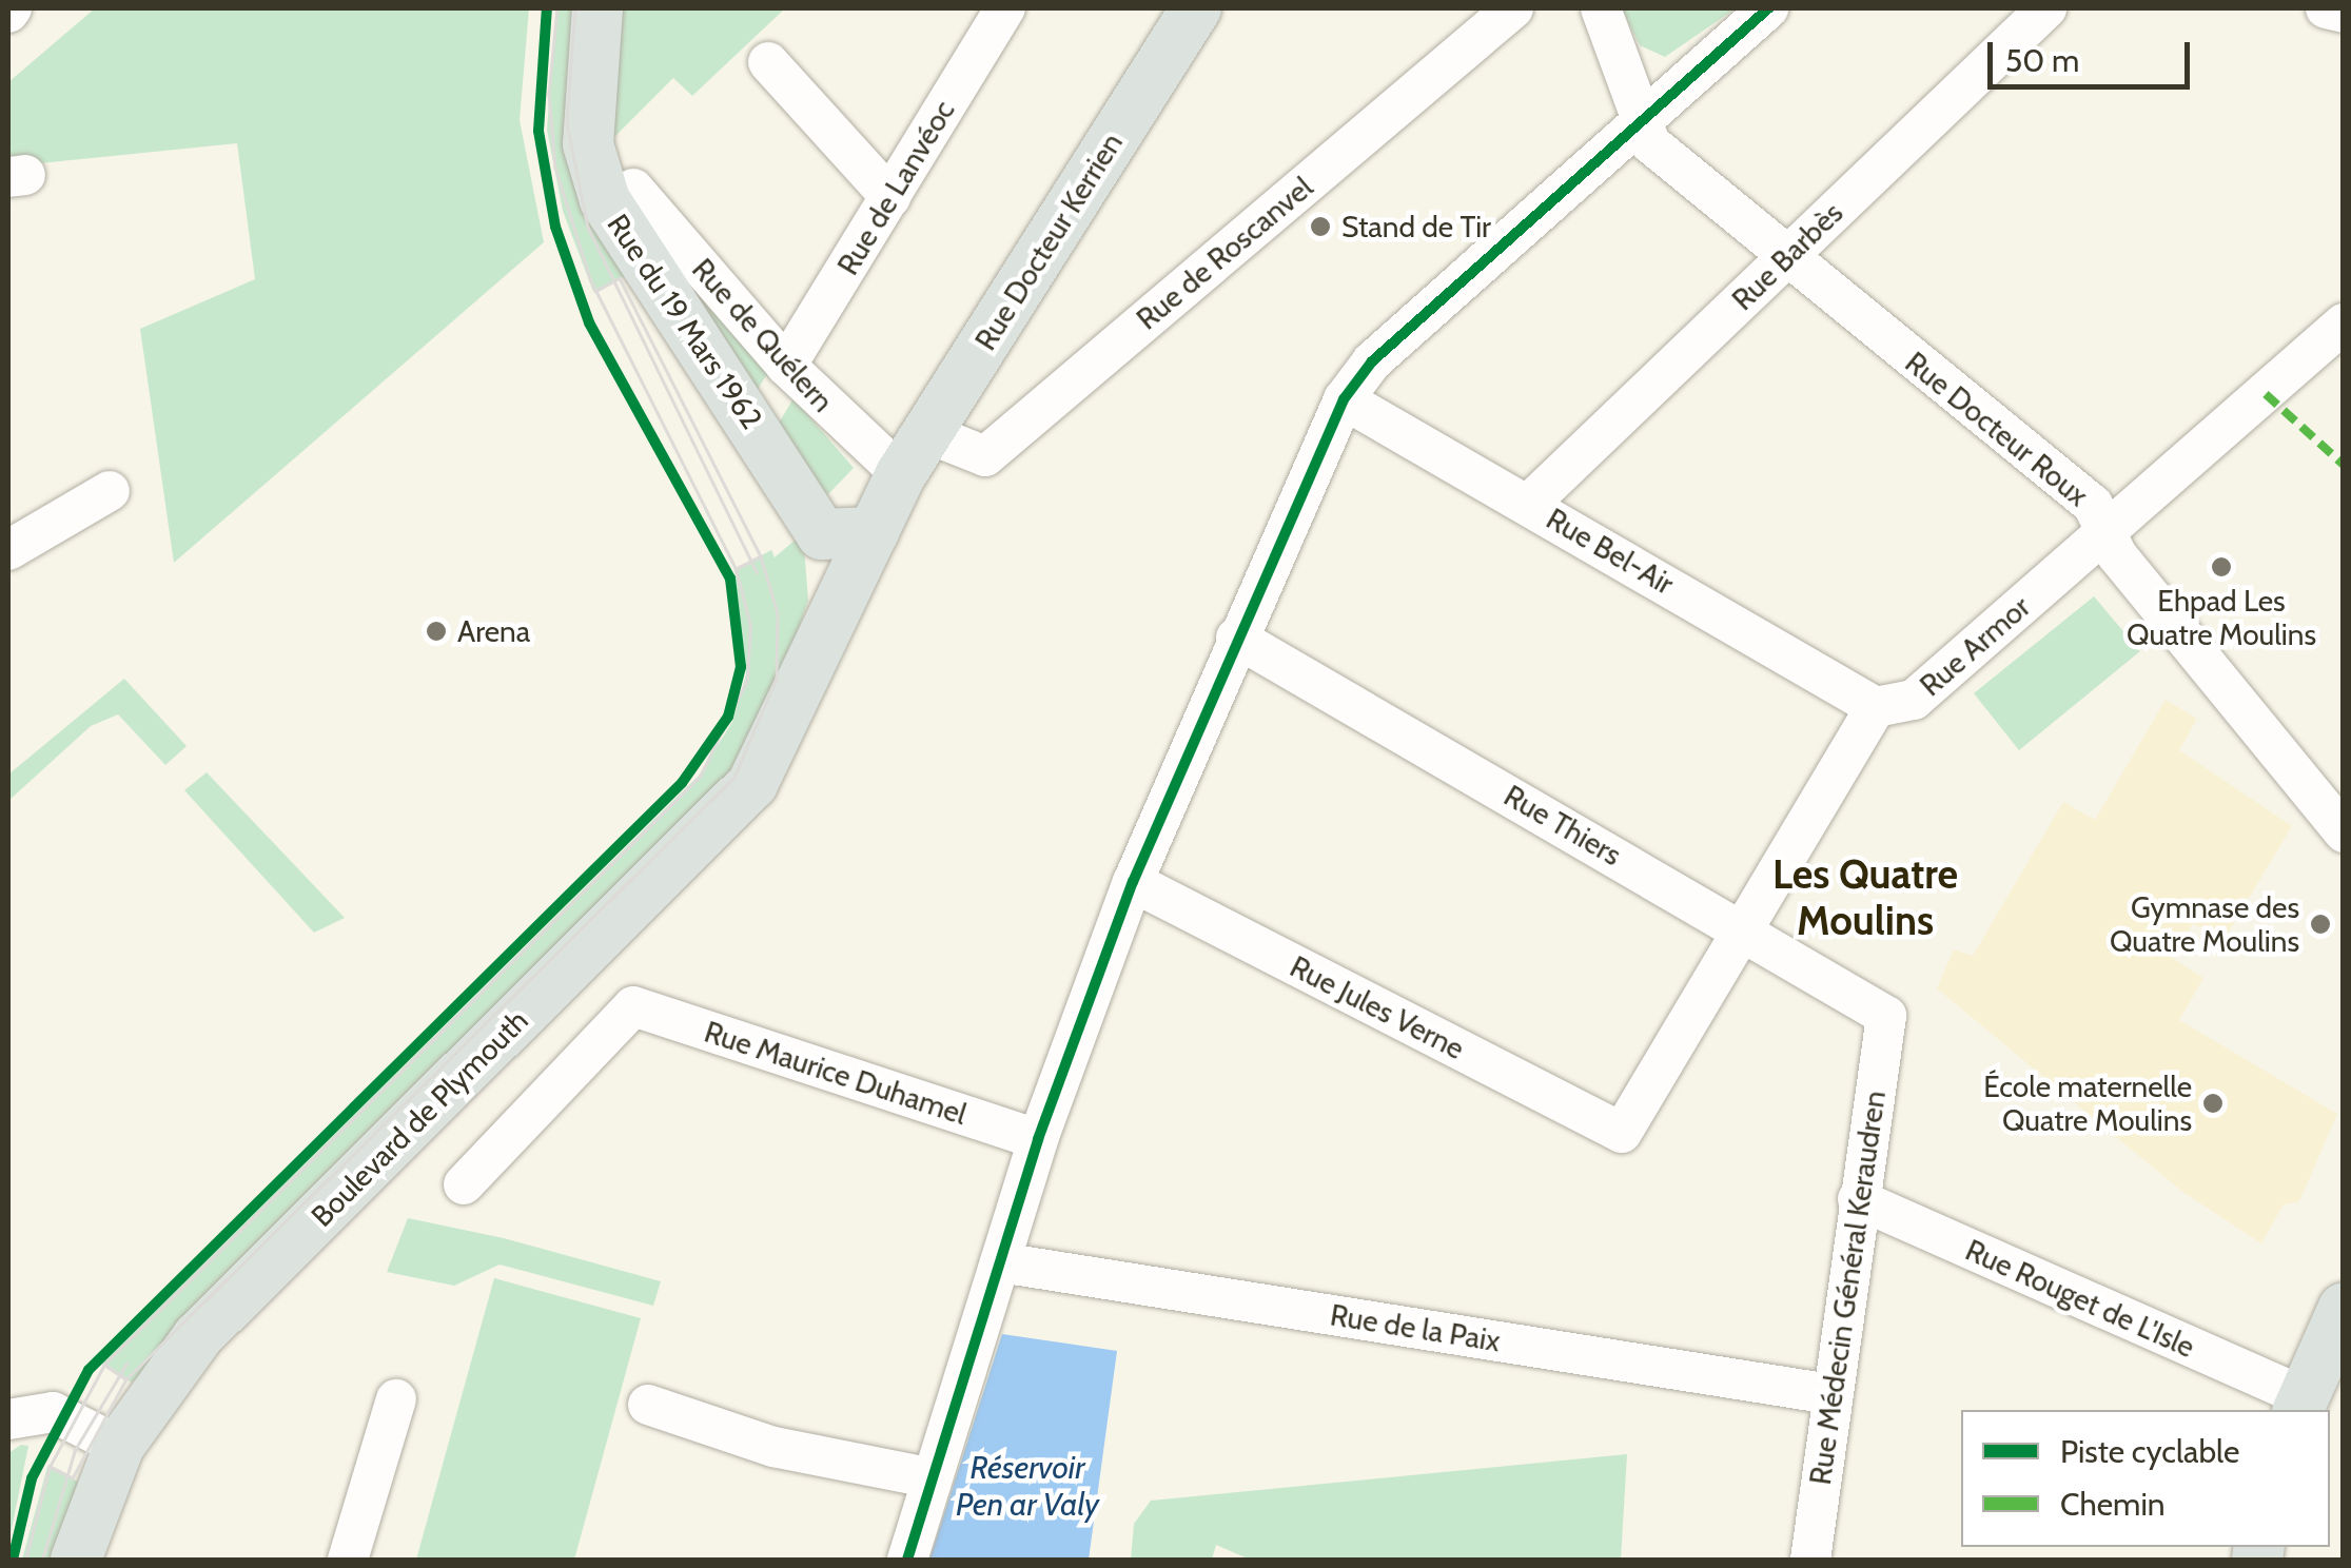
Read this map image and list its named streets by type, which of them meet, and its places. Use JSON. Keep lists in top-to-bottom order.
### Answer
{
  "streets": {
    "main road": ["Rue Docteur Kerrien", "Rue du 19 Mars 1962", "Boulevard de Plymouth"],
    "street": [
      "Rue de Lanvéoc",
      "Rue de Roscanvel",
      "Rue Barbès",
      "Rue de Quélern",
      "Rue Docteur Roux",
      "Rue Bel-Air",
      "Rue Armor",
      "Rue Thiers",
      "Rue Jules Verne",
      "Rue Maurice Duhamel",
      "Rue Médecin Général Keraudren",
      "Rue Rouget de L'Isle",
      "Rue de la Paix"
    ]
  },
  "crossings": [
    ["Rue de Lanvéoc", "Rue de Quélern"],
    ["Rue Docteur Kerrien", "Rue de Roscanvel"],
    ["Rue Docteur Kerrien", "Rue du 19 Mars 1962"],
    ["Rue Docteur Kerrien", "Rue de Quélern"],
    ["Rue Docteur Kerrien", "Boulevard de Plymouth"],
    ["Rue de Roscanvel", "Rue de Quélern"],
    ["Rue Barbès", "Rue Docteur Roux"],
    ["Rue Barbès", "Rue Bel-Air"],
    ["Rue du 19 Mars 1962", "Boulevard de Plymouth"],
    ["Rue Docteur Roux", "Rue Armor"],
    ["Rue Bel-Air", "Rue Armor"],
    ["Rue Thiers", "Rue Jules Verne"],
    ["Rue Thiers", "Rue Médecin Général Keraudren"],
    ["Rue Médecin Général Keraudren", "Rue Rouget de L'Isle"],
    ["Rue Médecin Général Keraudren", "Rue de la Paix"]
  ],
  "districts": ["Les Quatre Moulins"],
  "water": ["Réservoir Pen ar Valy"],
  "places": [
    "Stand de Tir",
    "Ehpad Les Quatre Moulins",
    "Arena",
    "Gymnase des Quatre Moulins",
    "École maternelle Quatre Moulins"
  ],
  "legend": ["Piste cyclable", "Chemin"],
  "scale_bar": "50 m"
}
